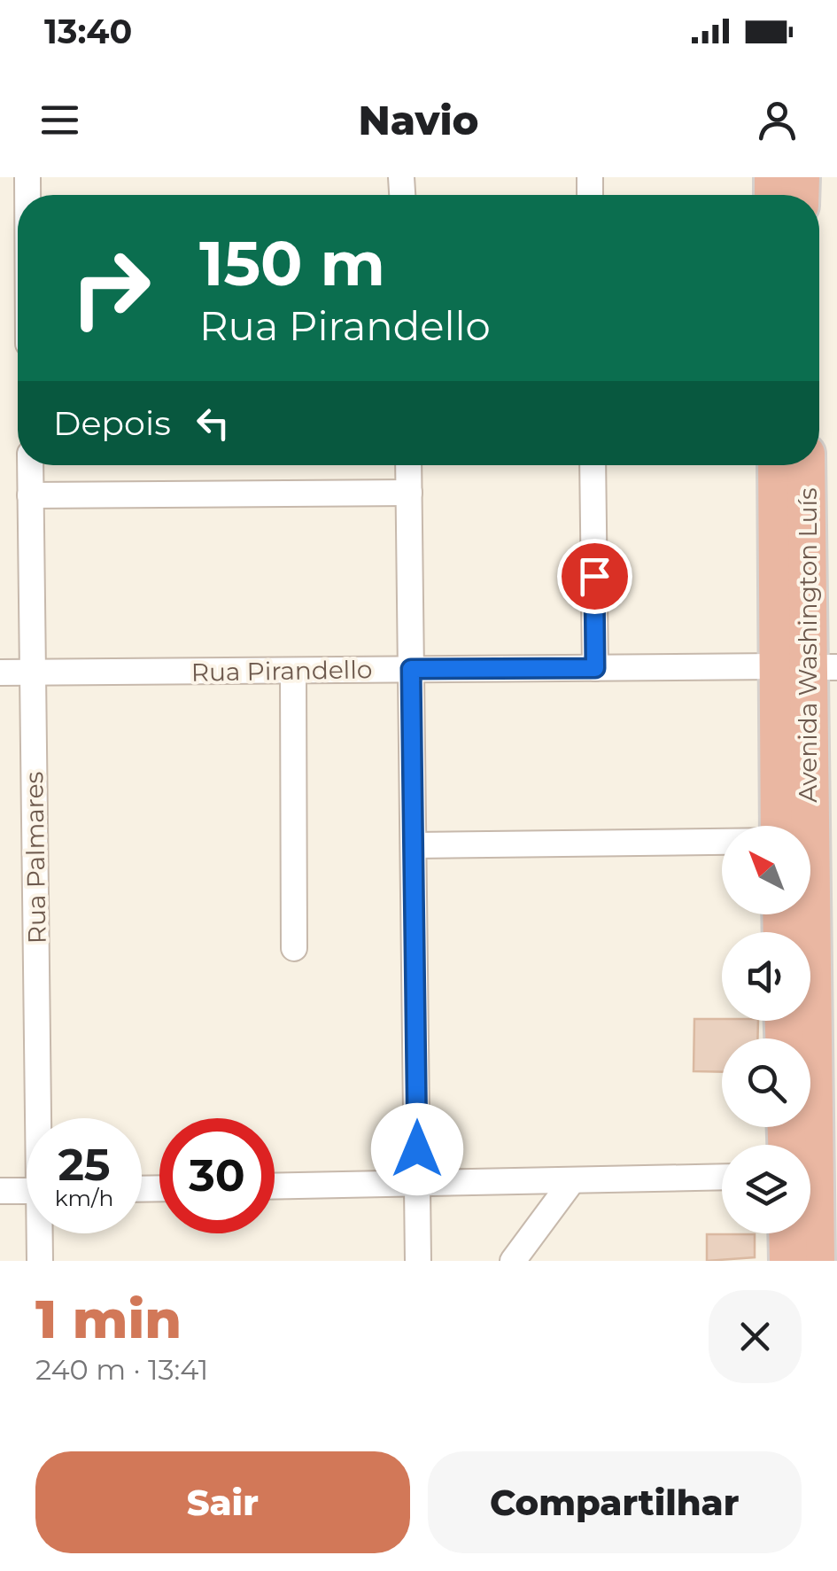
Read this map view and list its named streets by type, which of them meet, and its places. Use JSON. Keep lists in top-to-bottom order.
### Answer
{
  "streets": {
    "highway": ["Avenida Washington Luís"],
    "street": ["Rua Pirandello", "Rua Palmares"]
  },
  "crossings": [
    ["Avenida Washington Luís", "Rua Pirandello"],
    ["Rua Pirandello", "Rua Palmares"]
  ],
  "north": "top left",
  "page": {
    "status": "13:40",
    "header": "Navio",
    "turn": ["150 m", "Rua Pirandello"],
    "then": "Depois",
    "speed": "25 km/h",
    "limit": "30",
    "heading": ["1 min", "240 m · 13:41"],
    "buttons": ["Sair", "Compartilhar"]
  }
}
